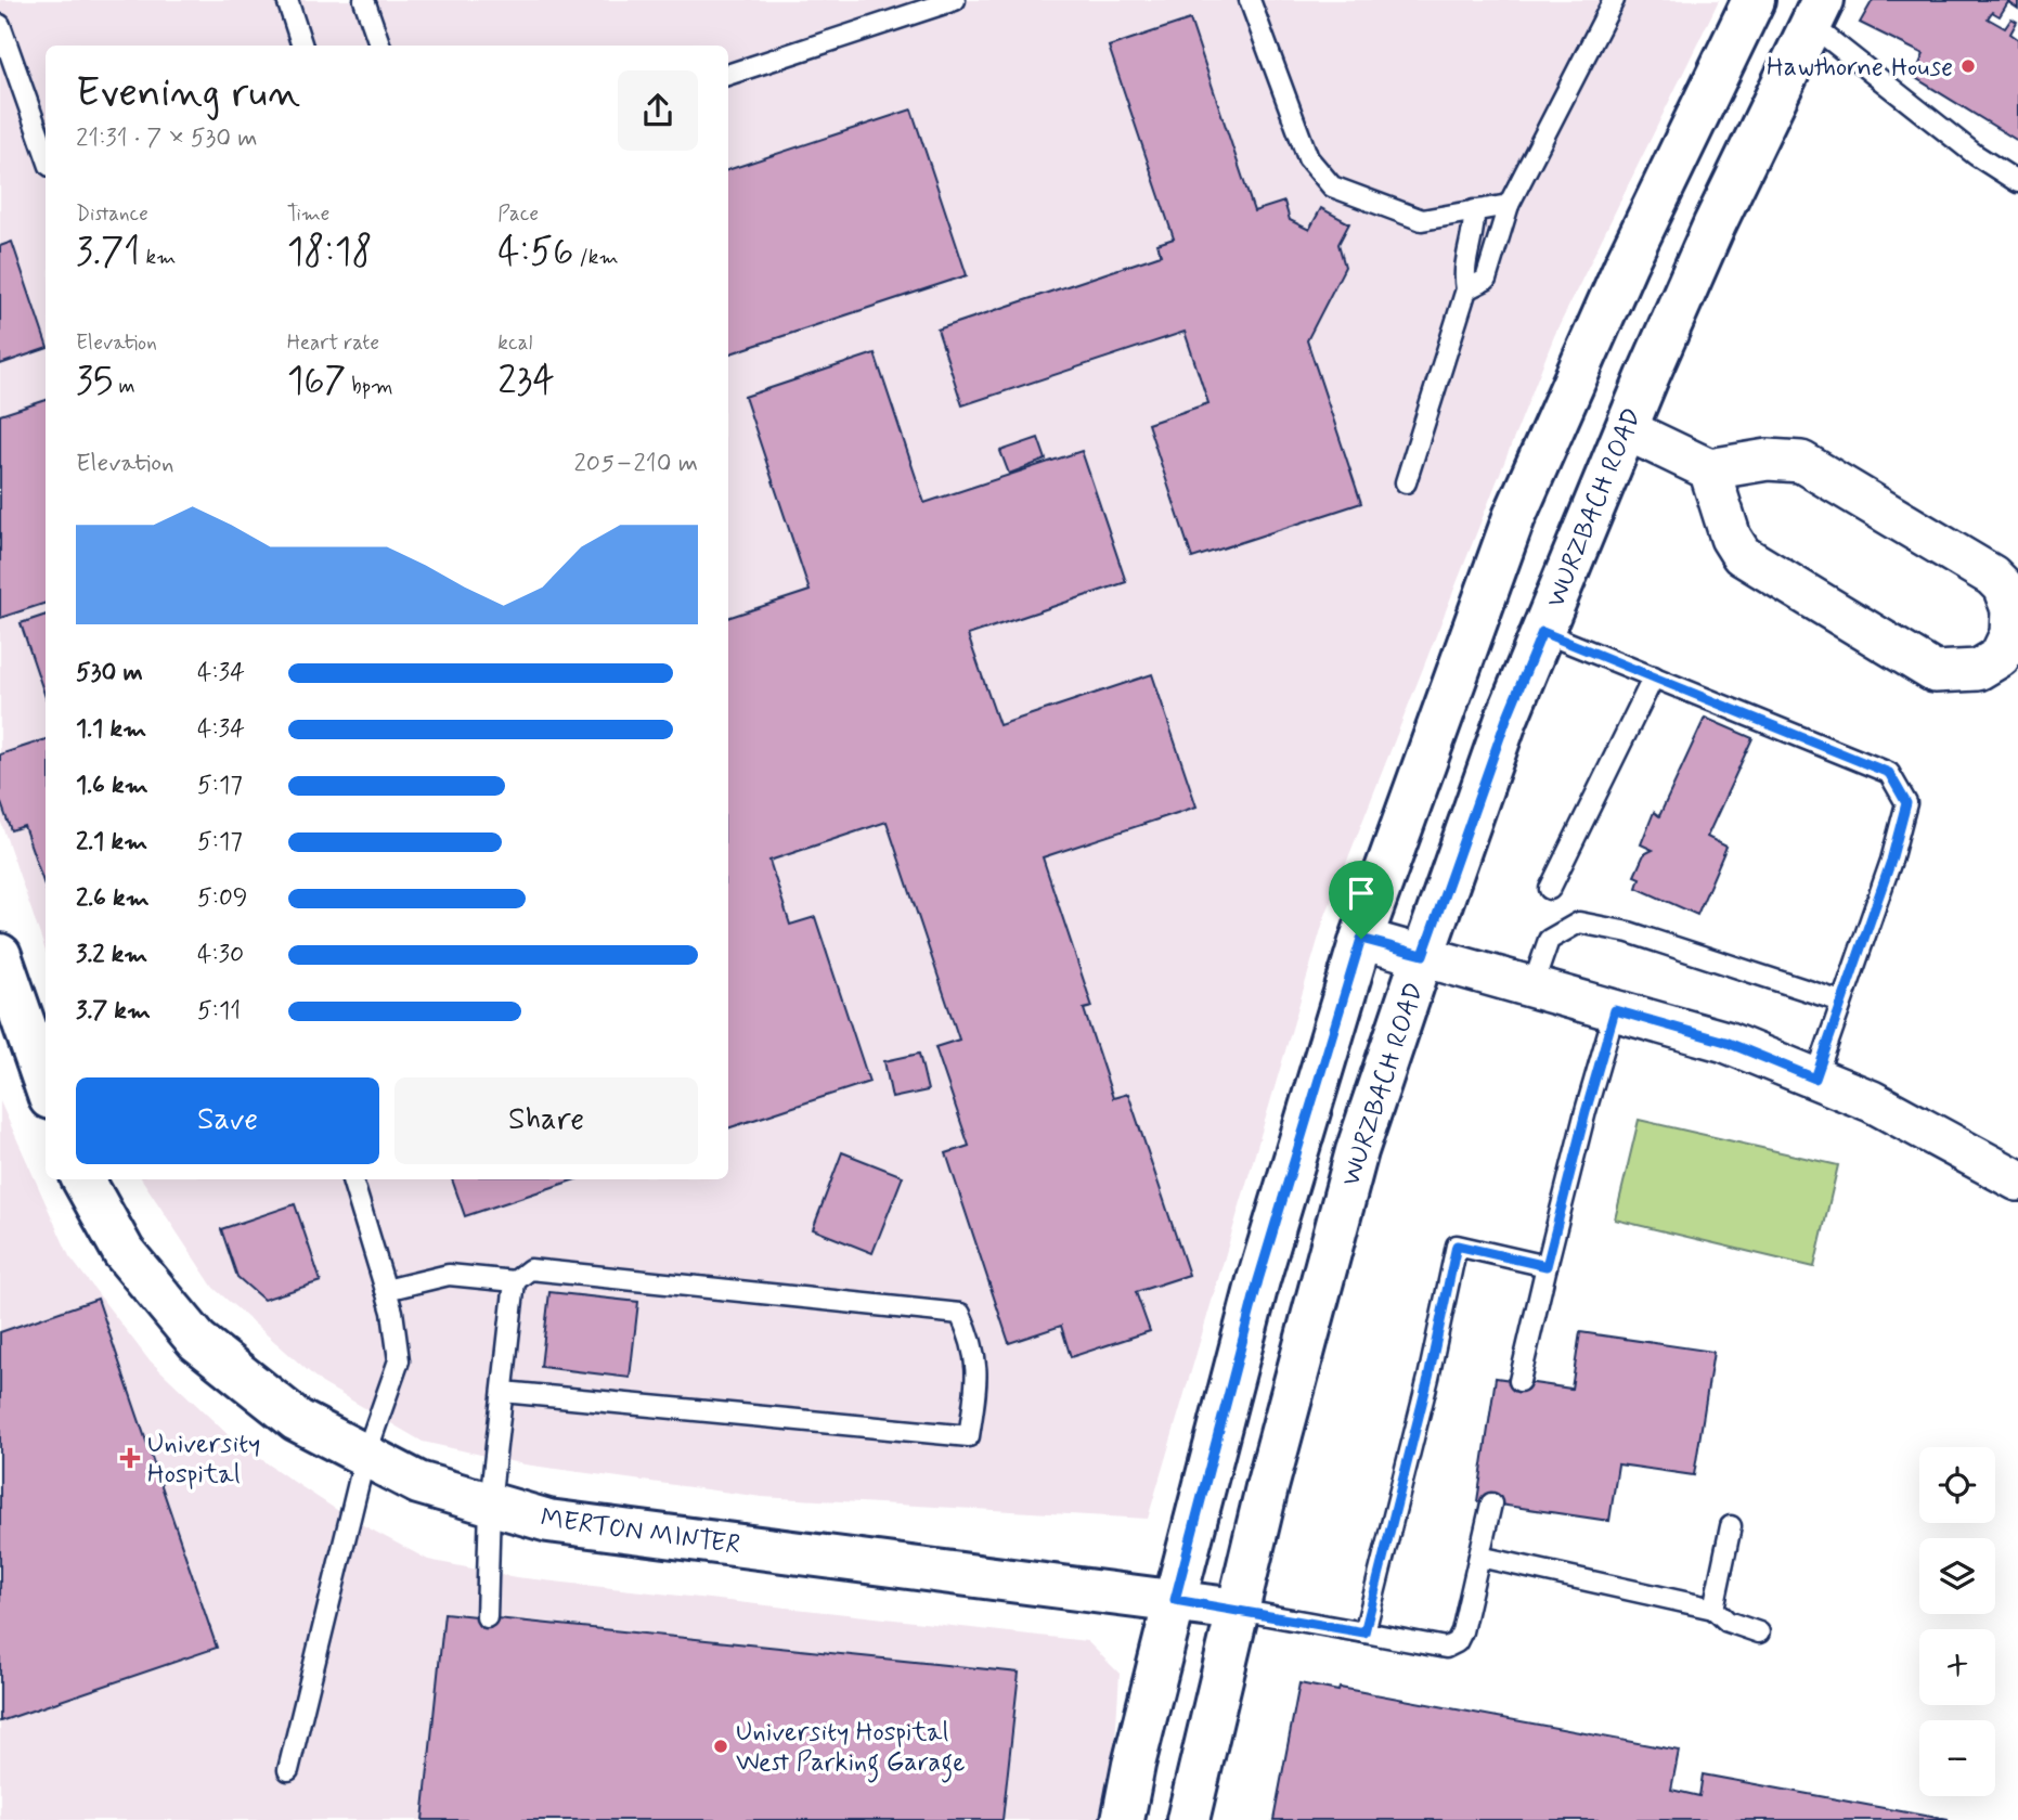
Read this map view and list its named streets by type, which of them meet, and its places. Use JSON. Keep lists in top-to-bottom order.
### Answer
{
  "streets": {
    "main road": ["WURZBACH ROAD", "MERTON MINTER"]
  },
  "crossings": [
    ["WURZBACH ROAD", "MERTON MINTER"]
  ],
  "places": {
    "other": ["Hawthorne House", "University Hospital West Parking Garage"],
    "health": ["University Hospital"]
  },
  "page": {
    "heading": ["Evening run", "21:31 · 7 × 530 m"],
    "stats": [
      ["Distance", "3.71 km"],
      ["Time", "18:18"],
      ["Pace", "4:56 /km"],
      ["Elevation", "35 m"],
      ["Heart rate", "167 bpm"],
      ["kcal", "234"]
    ],
    "chart": ["Elevation", "205–210 m"],
    "list": [
      {
        "name": "530 m",
        "note": "4:34"
      },
      {
        "name": "1.1 km",
        "note": "4:34"
      },
      {
        "name": "1.6 km",
        "note": "5:17"
      },
      {
        "name": "2.1 km",
        "note": "5:17"
      },
      {
        "name": "2.6 km",
        "note": "5:09"
      },
      {
        "name": "3.2 km",
        "note": "4:30"
      },
      {
        "name": "3.7 km",
        "note": "5:11"
      }
    ],
    "buttons": ["Save", "Share"],
    "map_buttons": ["+", "−"]
  }
}
